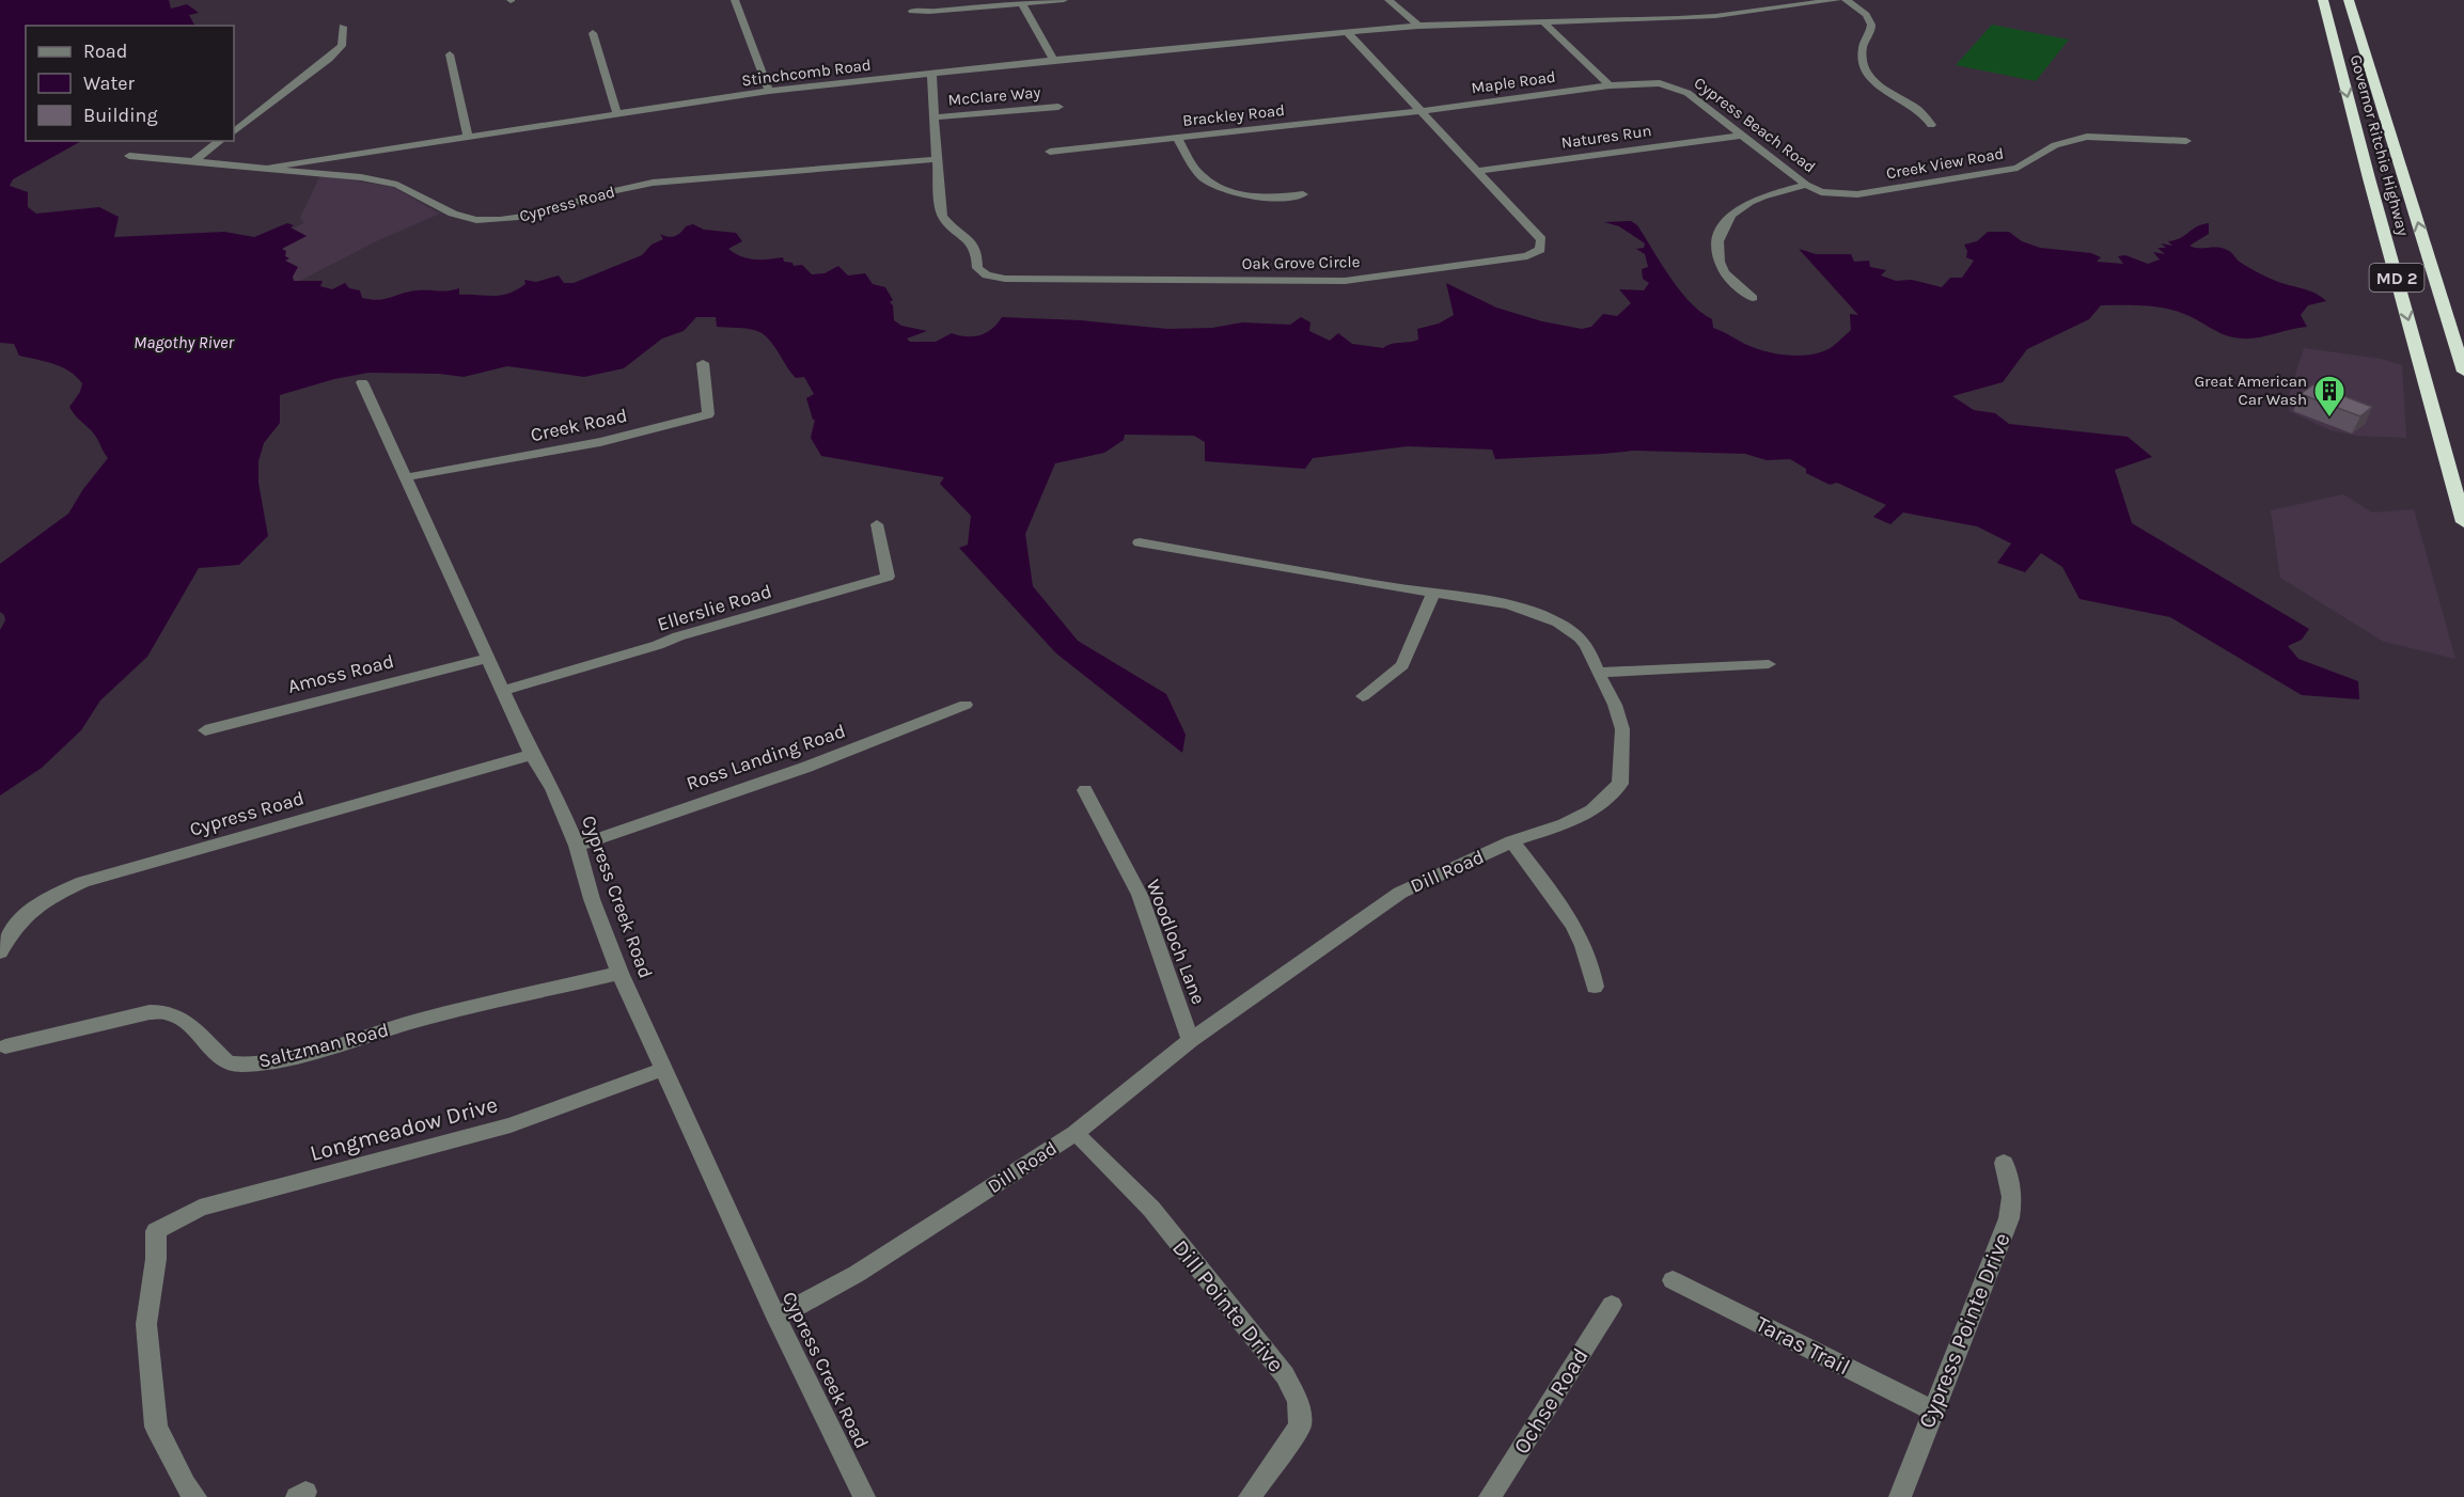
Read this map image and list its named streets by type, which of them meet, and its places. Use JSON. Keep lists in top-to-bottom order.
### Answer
{
  "streets": {
    "highway": ["Governor Ritchie Highway", "MD 2"],
    "street": [
      "Stinchcomb Road",
      "Maple Road",
      "McClare Way",
      "Brackley Road",
      "Cypress Beach Road",
      "Natures Run",
      "Creek View Road",
      "Cypress Road",
      "Oak Grove Circle",
      "Creek Road",
      "Ellerslie Road",
      "Amoss Road",
      "Ross Landing Road",
      "Dill Road",
      "Cypress Creek Road",
      "Woodloch Lane",
      "Saltzman Road",
      "Longmeadow Drive",
      "Dill Pointe Drive",
      "Cypress Pointe Drive",
      "Taras Trail",
      "Ochse Road"
    ]
  },
  "crossings": [
    ["Stinchcomb Road", "Cypress Road"],
    ["Stinchcomb Road", "Oak Grove Circle"],
    ["Maple Road", "Brackley Road"],
    ["Maple Road", "Cypress Beach Road"],
    ["Maple Road", "Oak Grove Circle"],
    ["McClare Way", "Oak Grove Circle"],
    ["Brackley Road", "Oak Grove Circle"],
    ["Cypress Beach Road", "Natures Run"],
    ["Cypress Beach Road", "Creek View Road"],
    ["Natures Run", "Oak Grove Circle"],
    ["Cypress Road", "Oak Grove Circle"],
    ["Cypress Road", "Cypress Creek Road"],
    ["Creek Road", "Cypress Creek Road"],
    ["Ellerslie Road", "Cypress Creek Road"],
    ["Amoss Road", "Cypress Creek Road"],
    ["Ross Landing Road", "Cypress Creek Road"],
    ["Dill Road", "Cypress Creek Road"],
    ["Dill Road", "Woodloch Lane"],
    ["Dill Road", "Dill Pointe Drive"],
    ["Cypress Creek Road", "Saltzman Road"],
    ["Cypress Creek Road", "Longmeadow Drive"],
    ["Cypress Pointe Drive", "Taras Trail"]
  ],
  "water": ["Magothy River"],
  "places": {
    "building": ["Great American Car Wash"]
  },
  "legend": ["Road", "Water", "Building"]
}
